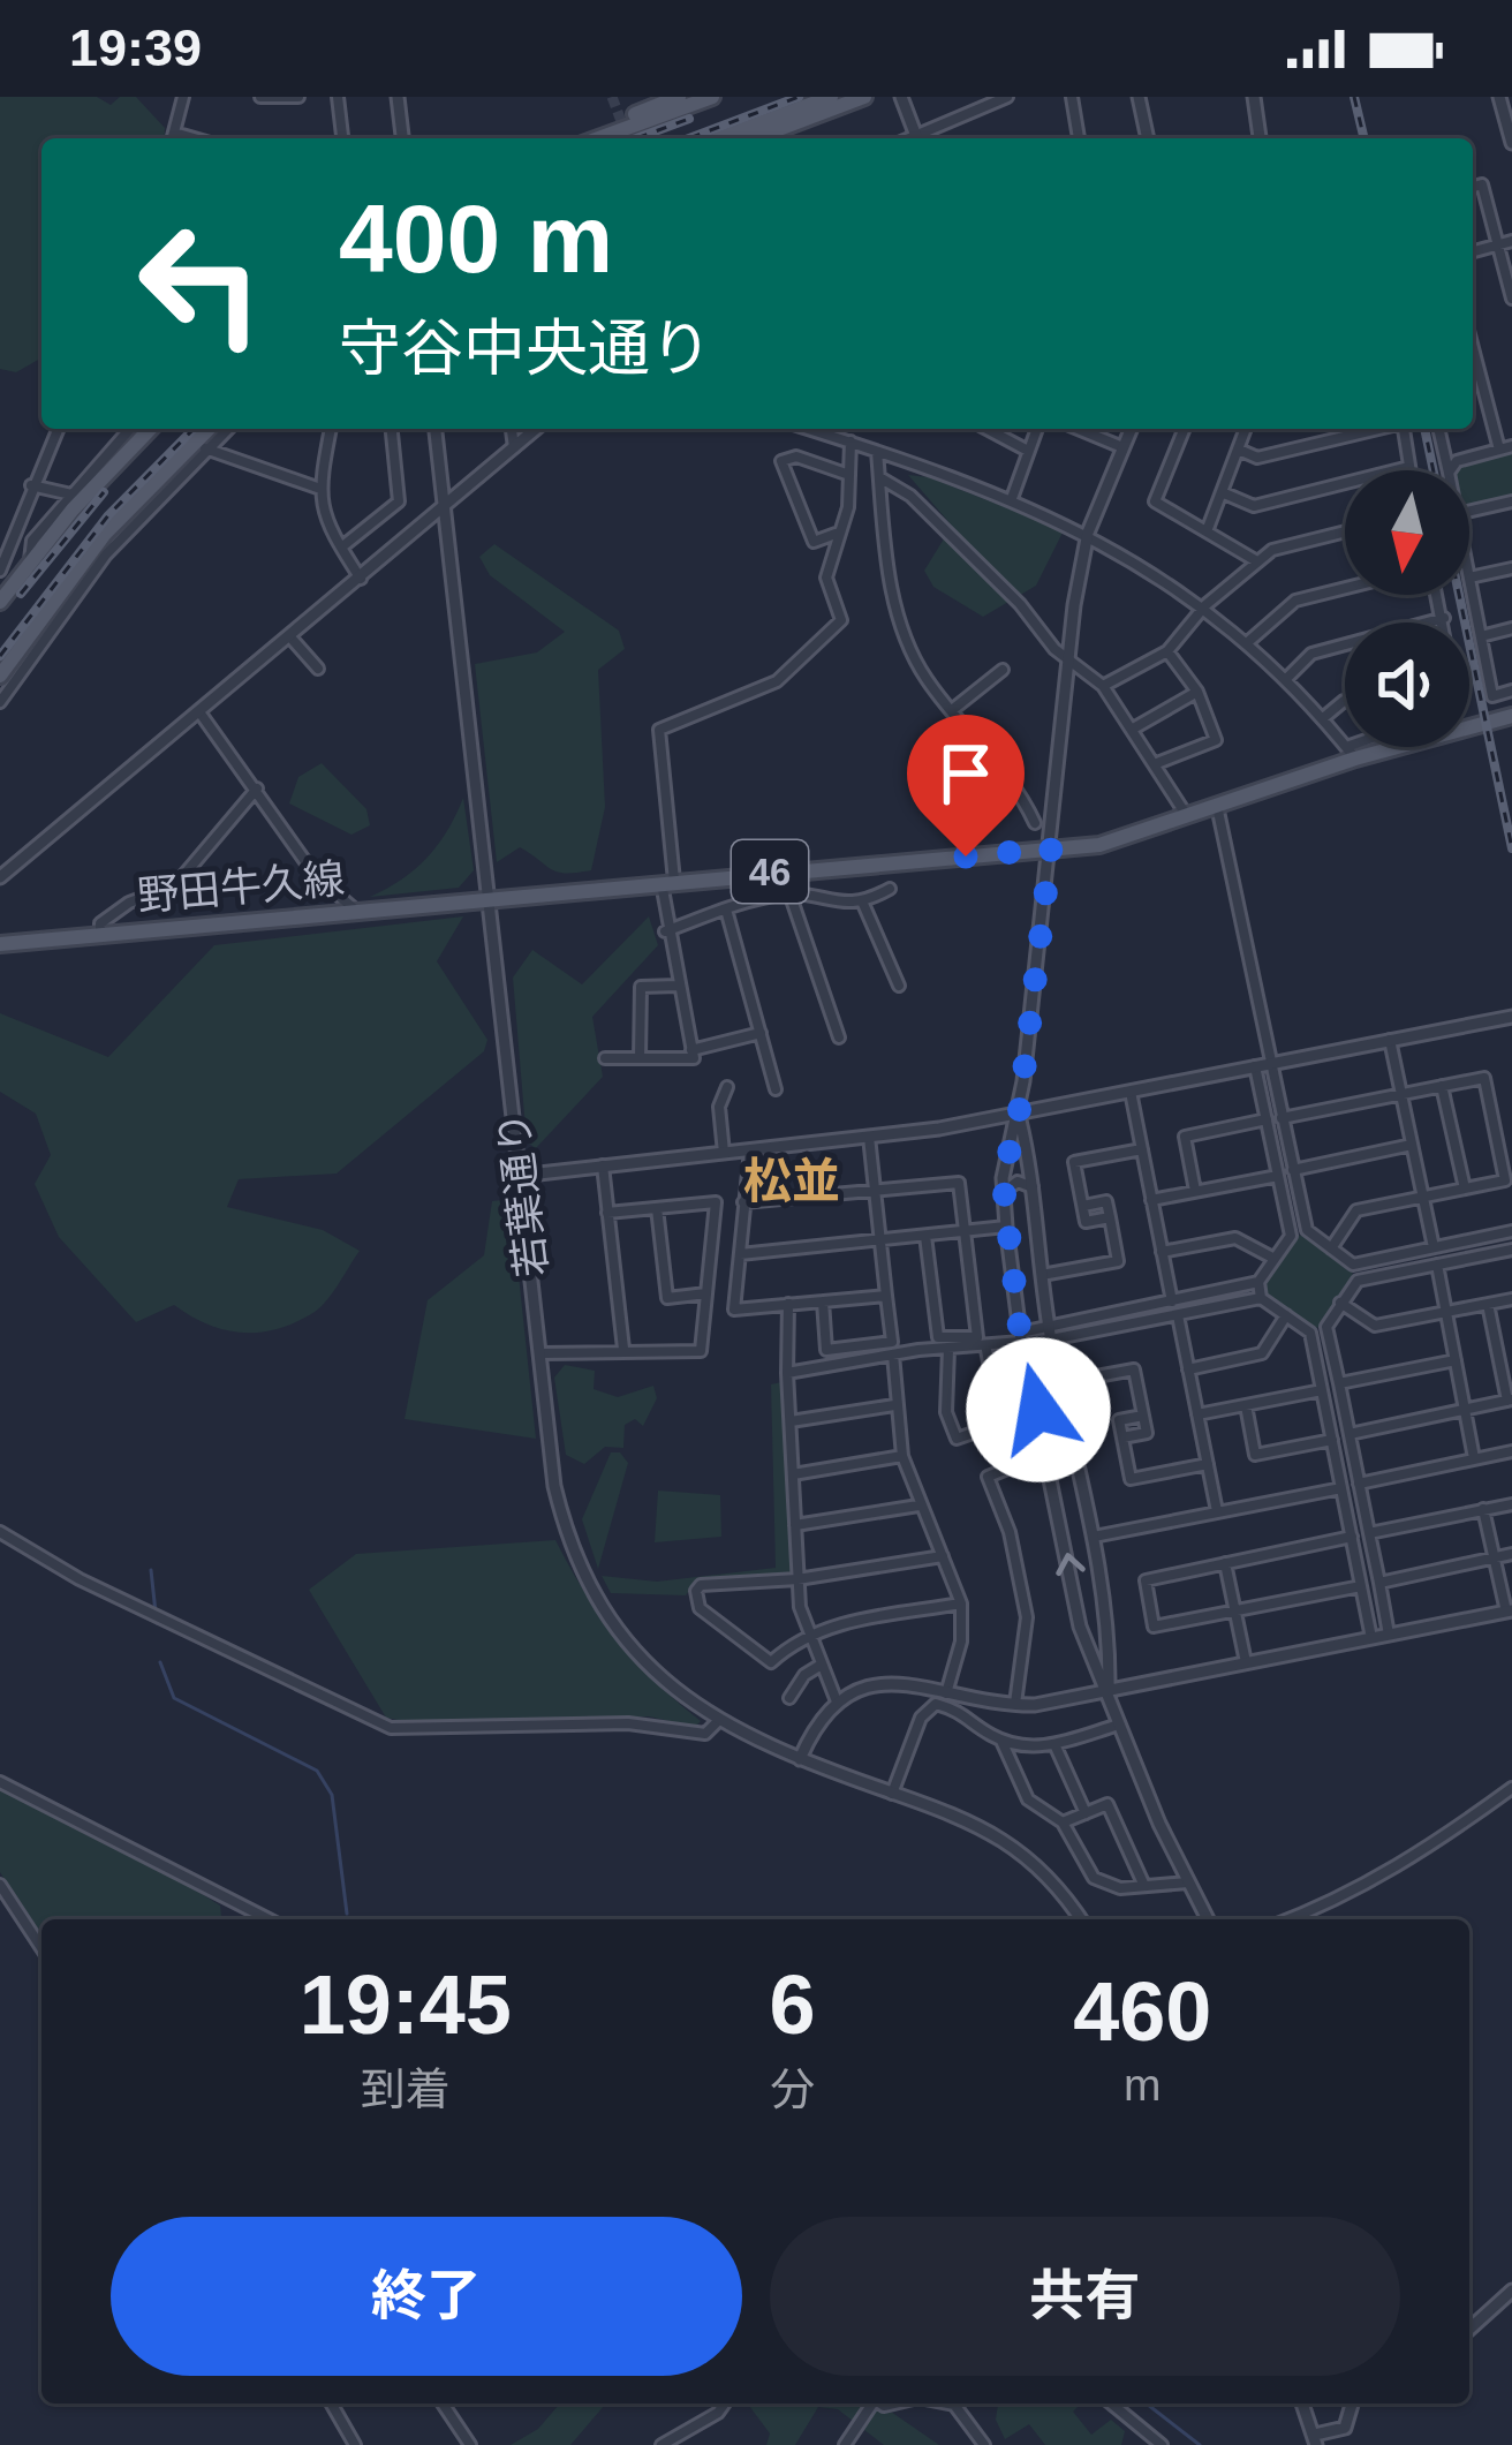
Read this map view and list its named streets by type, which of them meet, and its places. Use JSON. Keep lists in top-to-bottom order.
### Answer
{
  "streets": {
    "main road": ["46", "野田牛久線"],
    "street": ["若葉通り"]
  },
  "crossings": [
    ["46", "野田牛久線"],
    ["46", "若葉通り"],
    ["野田牛久線", "若葉通り"]
  ],
  "districts": ["松並"],
  "north": "bottom",
  "page": {
    "status": "19:39",
    "turn": ["400 m", "守谷中央通り"],
    "eta": [
      "19:45",
      "到着",
      "6",
      "分",
      "460",
      "m"
    ],
    "buttons": ["終了", "共有"]
  }
}
